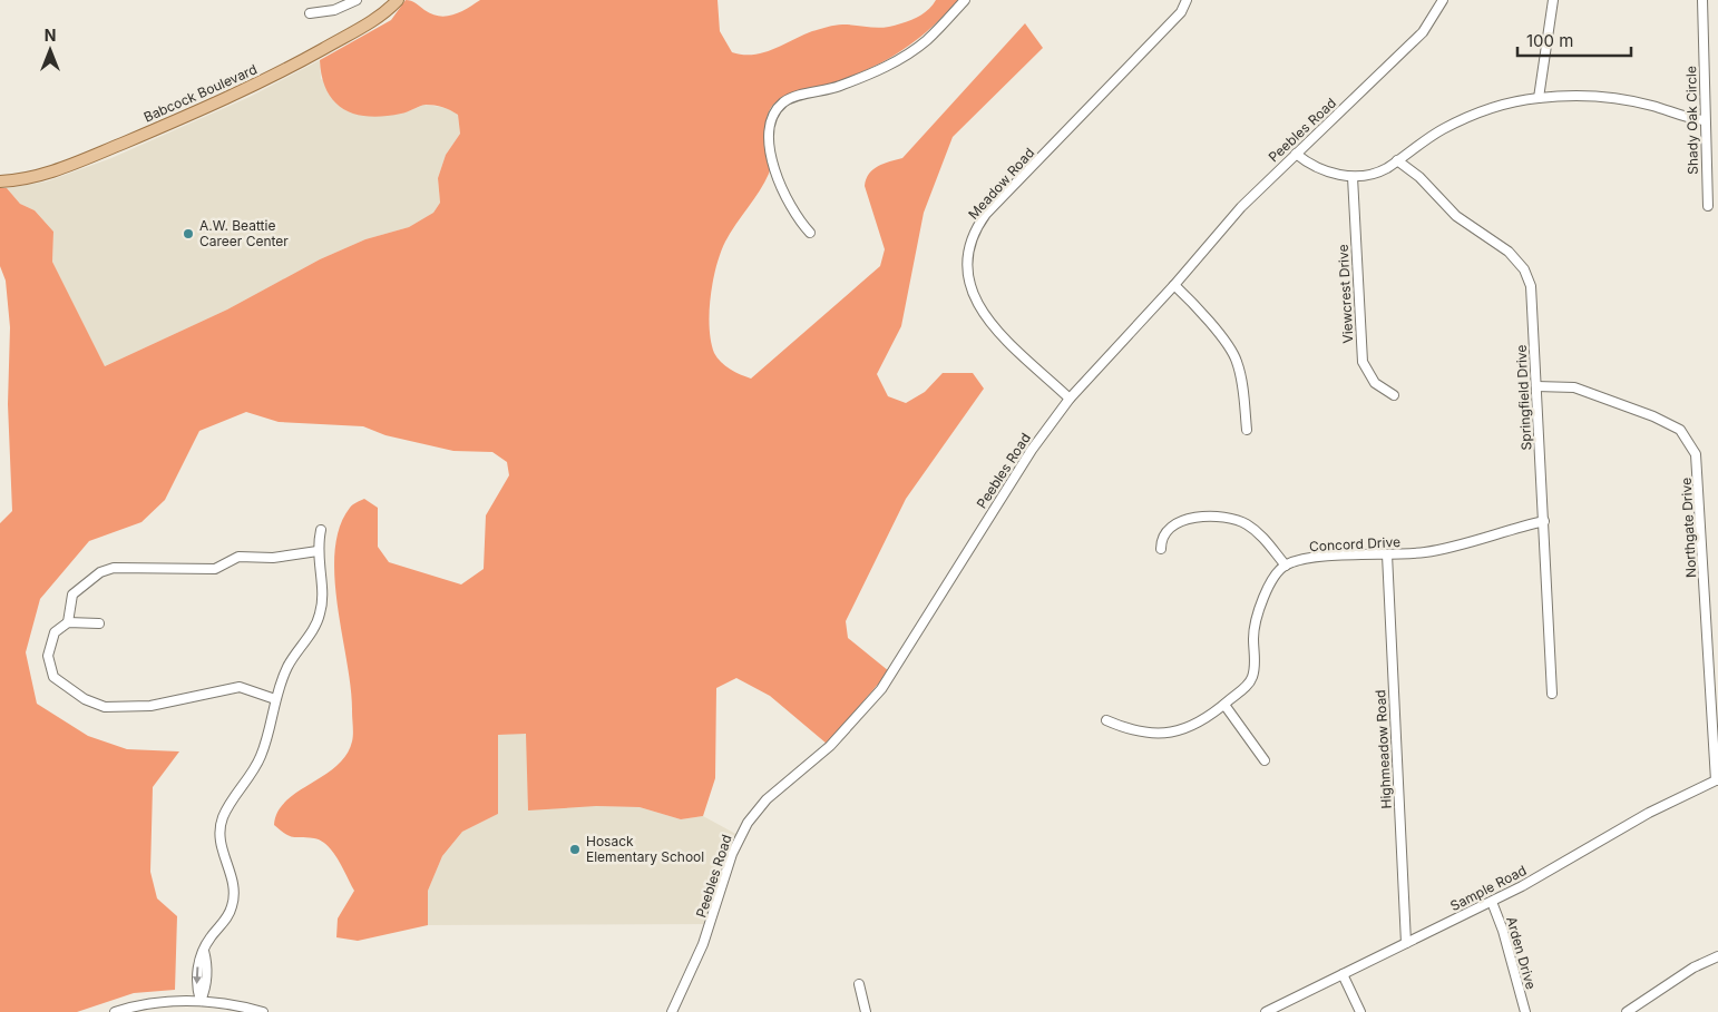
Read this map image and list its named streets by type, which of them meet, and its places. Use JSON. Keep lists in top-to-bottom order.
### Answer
{
  "streets": {
    "main road": ["Babcock Boulevard"],
    "street": [
      "Shady Oak Circle",
      "Peebles Road",
      "Meadow Road",
      "Viewcrest Drive",
      "Springfield Drive",
      "Northgate Drive",
      "Concord Drive",
      "Highmeadow Road",
      "Sample Road",
      "Arden Drive"
    ]
  },
  "crossings": [
    ["Peebles Road", "Meadow Road"],
    ["Springfield Drive", "Northgate Drive"],
    ["Springfield Drive", "Concord Drive"],
    ["Northgate Drive", "Sample Road"],
    ["Concord Drive", "Highmeadow Road"],
    ["Highmeadow Road", "Sample Road"],
    ["Sample Road", "Arden Drive"]
  ],
  "places": ["A.W. Beattie Career Center", "Hosack Elementary School"],
  "scale_bar": "100 m",
  "north": "top"
}
